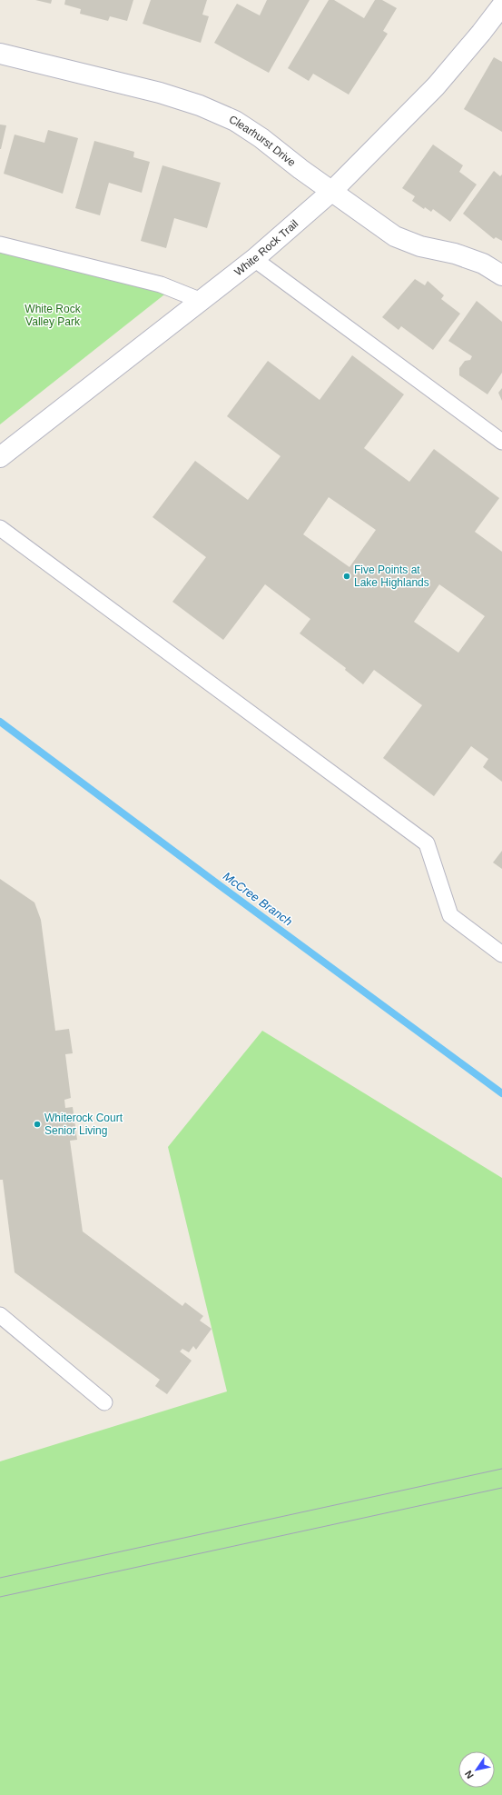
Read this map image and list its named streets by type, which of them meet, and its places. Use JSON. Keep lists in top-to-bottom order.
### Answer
{
  "streets": {
    "street": ["Clearhurst Drive", "White Rock Trail"]
  },
  "crossings": [
    ["Clearhurst Drive", "White Rock Trail"]
  ],
  "water": ["McCree Branch"],
  "parks": ["White Rock Valley Park"],
  "places": ["Five Points at Lake Highlands", "Whiterock Court Senior Living"],
  "north": "bottom left"
}
